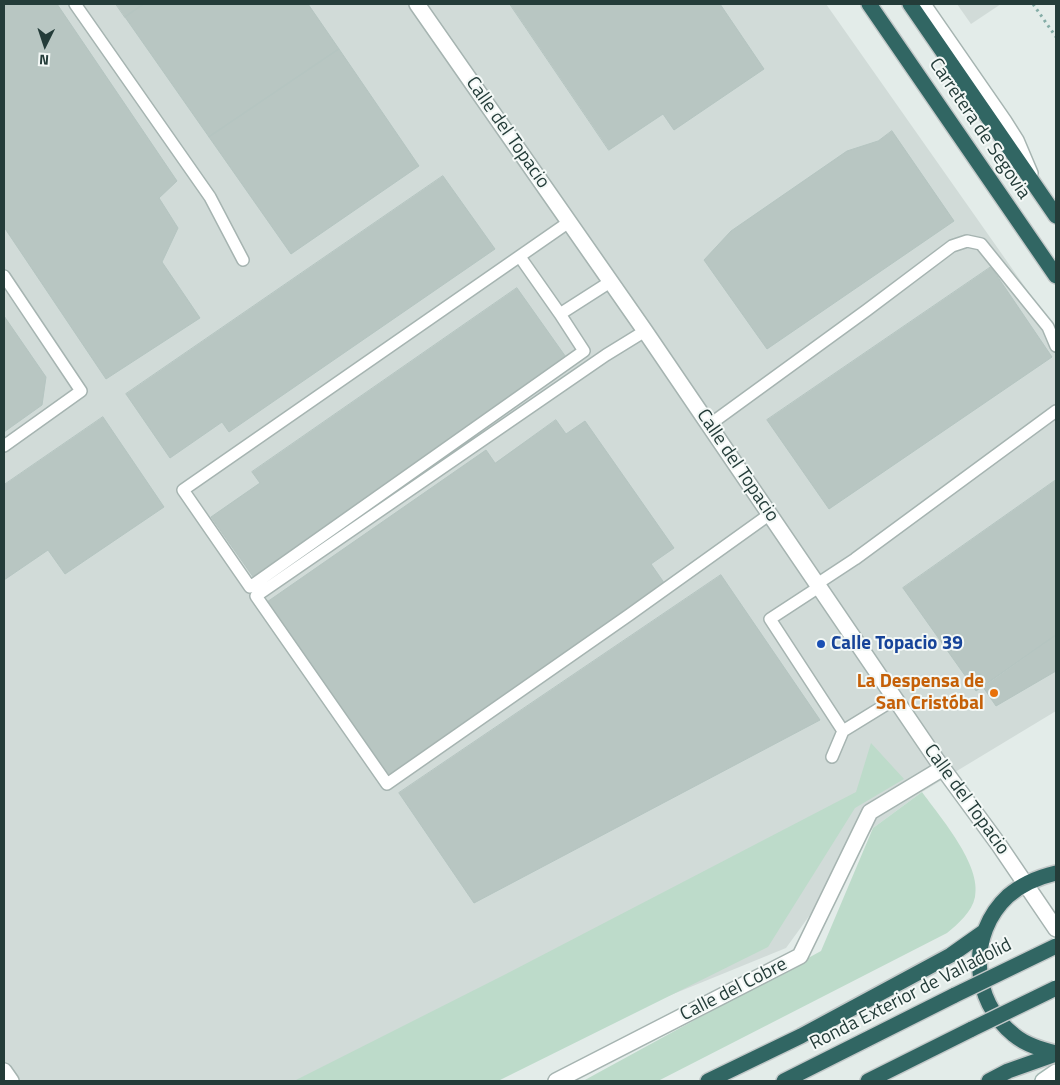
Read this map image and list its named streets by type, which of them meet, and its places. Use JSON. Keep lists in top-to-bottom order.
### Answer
{
  "streets": {
    "highway": ["Carretera de Segovia", "Ronda Exterior de Valladolid"],
    "street": ["Calle del Topacio", "Calle del Cobre"]
  },
  "crossings": [
    ["Calle del Topacio", "Calle del Cobre"]
  ],
  "places": ["Calle Topacio 39", "La Despensa de San Cristóbal"],
  "north": "bottom"
}
